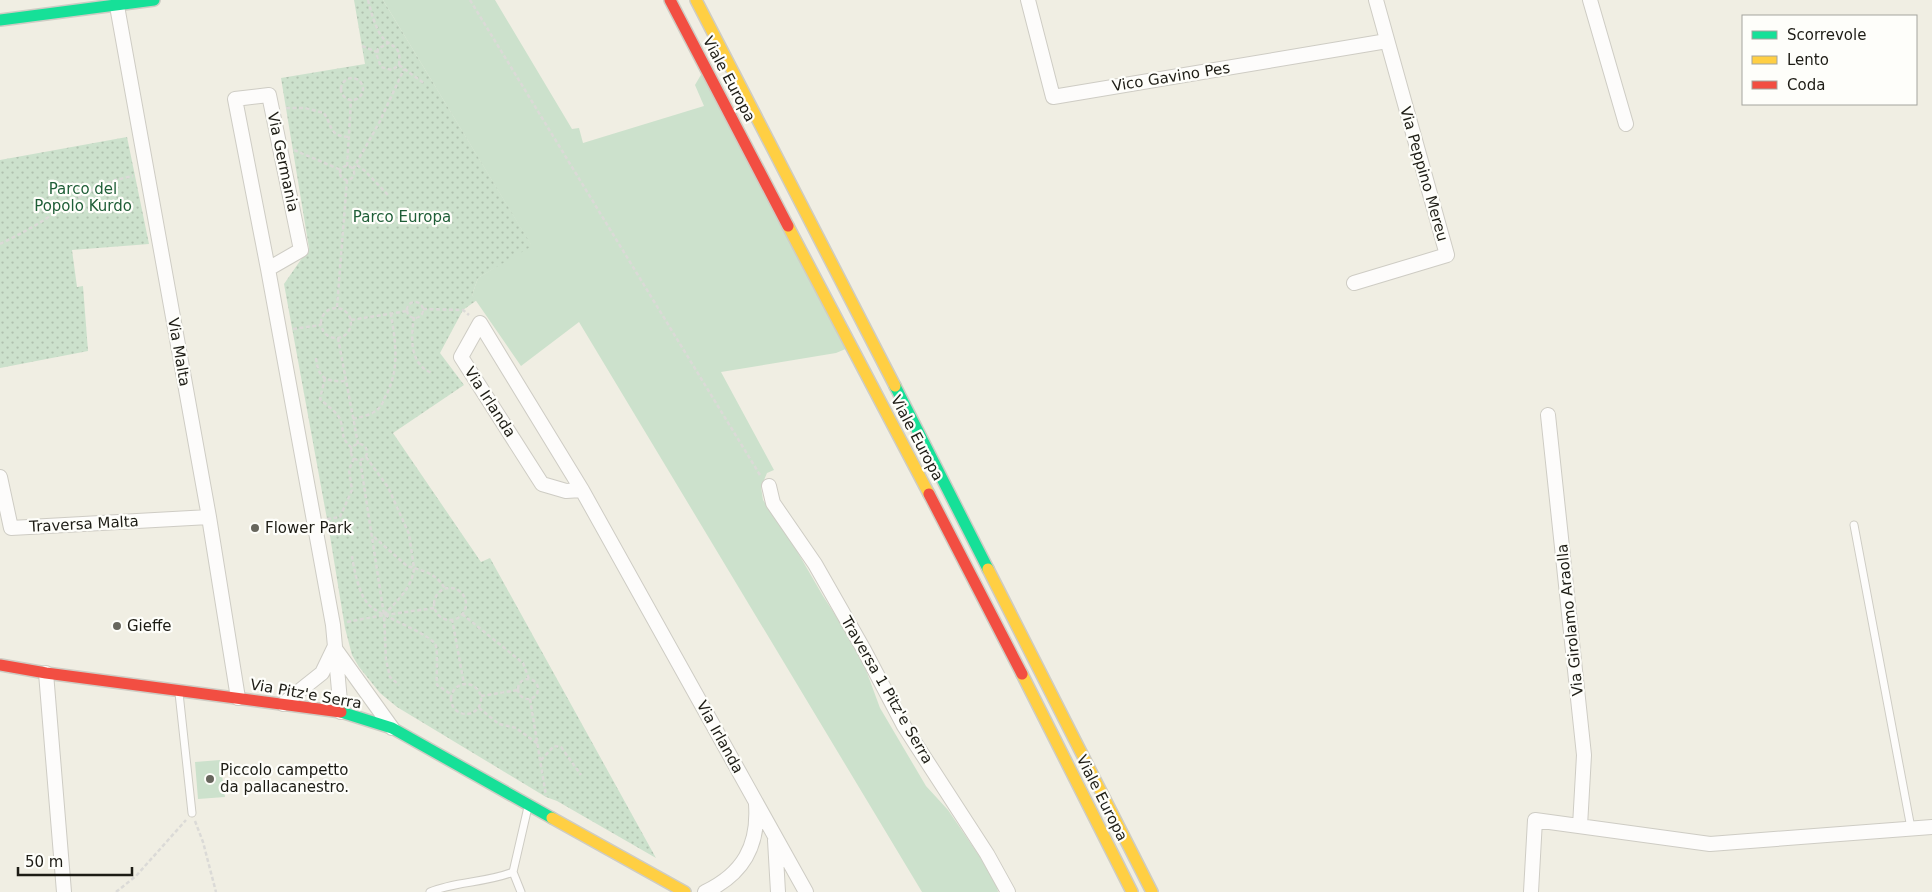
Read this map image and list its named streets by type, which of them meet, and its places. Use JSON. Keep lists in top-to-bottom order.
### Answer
{
  "streets": {
    "main road": ["Viale Europa", "Via Pitz'e Serra"],
    "street": [
      "Vico Gavino Pes",
      "Via Germania",
      "Via Peppino Mereu",
      "Via Malta",
      "Via Irlanda",
      "Traversa Malta",
      "Via Girolamo Araolla",
      "Traversa 1 Pitz'e Serra"
    ]
  },
  "crossings": [
    ["Vico Gavino Pes", "Via Peppino Mereu"],
    ["Via Germania", "Via Pitz'e Serra"],
    ["Via Malta", "Traversa Malta"],
    ["Via Malta", "Via Pitz'e Serra"]
  ],
  "parks": ["Parco del Popolo Kurdo", "Parco Europa"],
  "places": ["Flower Park", "Gieffe", "Piccolo campetto da pallacanestro."],
  "legend": ["Scorrevole", "Lento", "Coda"],
  "scale_bar": "50 m"
}
